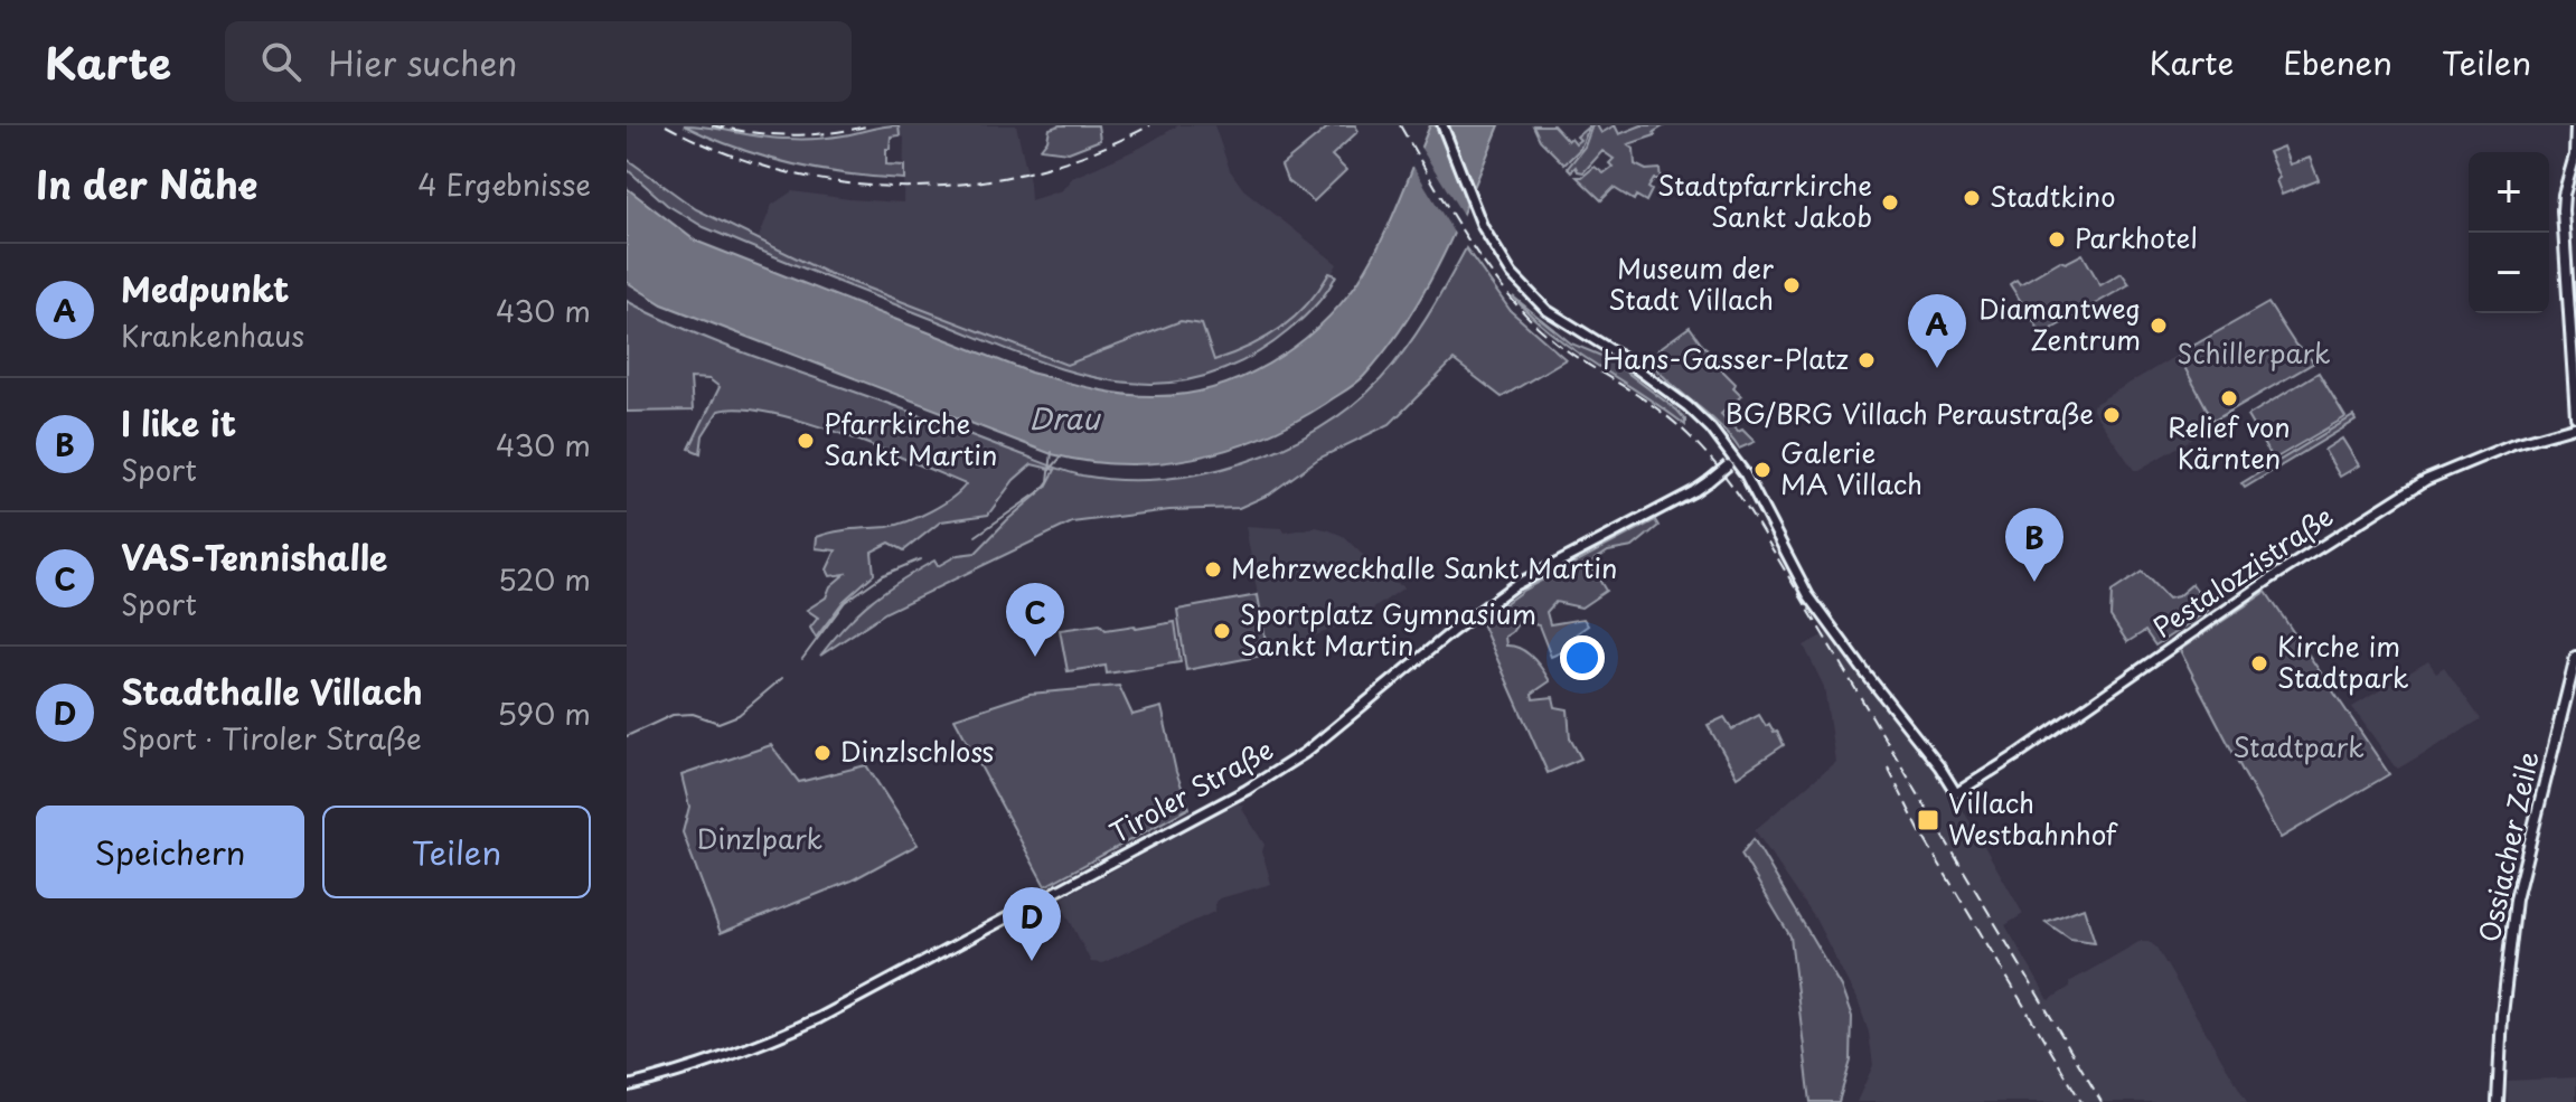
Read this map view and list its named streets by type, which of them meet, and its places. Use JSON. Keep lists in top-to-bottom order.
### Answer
{
  "streets": {
    "main road": ["Pestalozzistraße", "Tiroler Straße", "Ossiacher Zeile"]
  },
  "crossings": [
    ["Pestalozzistraße", "Tiroler Straße"]
  ],
  "water": ["Drau"],
  "parks": ["Schillerpark", "Stadtpark", "Dinzlpark"],
  "places": {
    "other": [
      "Stadtkino",
      "Stadtpfarrkirche Sankt Jakob",
      "Parkhotel",
      "Museum der Stadt Villach",
      "Diamantweg Zentrum",
      "Hans-Gasser-Platz",
      "Relief von Kärnten",
      "BG/BRG Villach Peraustraße",
      "Pfarrkirche Sankt Martin",
      "Galerie MA Villach",
      "Mehrzweckhalle Sankt Martin",
      "Sportplatz Gymnasium Sankt Martin",
      "Kirche im Stadtpark",
      "Dinzlschloss"
    ],
    "transit": ["Villach Westbahnhof"]
  },
  "page": {
    "header": "Karte",
    "search": "Hier suchen",
    "nav": ["Karte", "Ebenen", "Teilen"],
    "heading": ["In der Nähe", "4 Ergebnisse"],
    "map_buttons": ["+", "−"],
    "list": [
      {
        "mark": "A",
        "name": "Medpunkt",
        "note": "Krankenhaus",
        "value": "430 m"
      },
      {
        "mark": "B",
        "name": "I like it",
        "note": "Sport",
        "value": "430 m"
      },
      {
        "mark": "C",
        "name": "VAS-Tennishalle",
        "note": "Sport",
        "value": "520 m"
      },
      {
        "mark": "D",
        "name": "Stadthalle Villach",
        "note": "Sport · Tiroler Straße",
        "value": "590 m"
      }
    ],
    "pins": [
      "A",
      "B",
      "C",
      "D"
    ],
    "buttons": ["Speichern", "Teilen"]
  }
}
